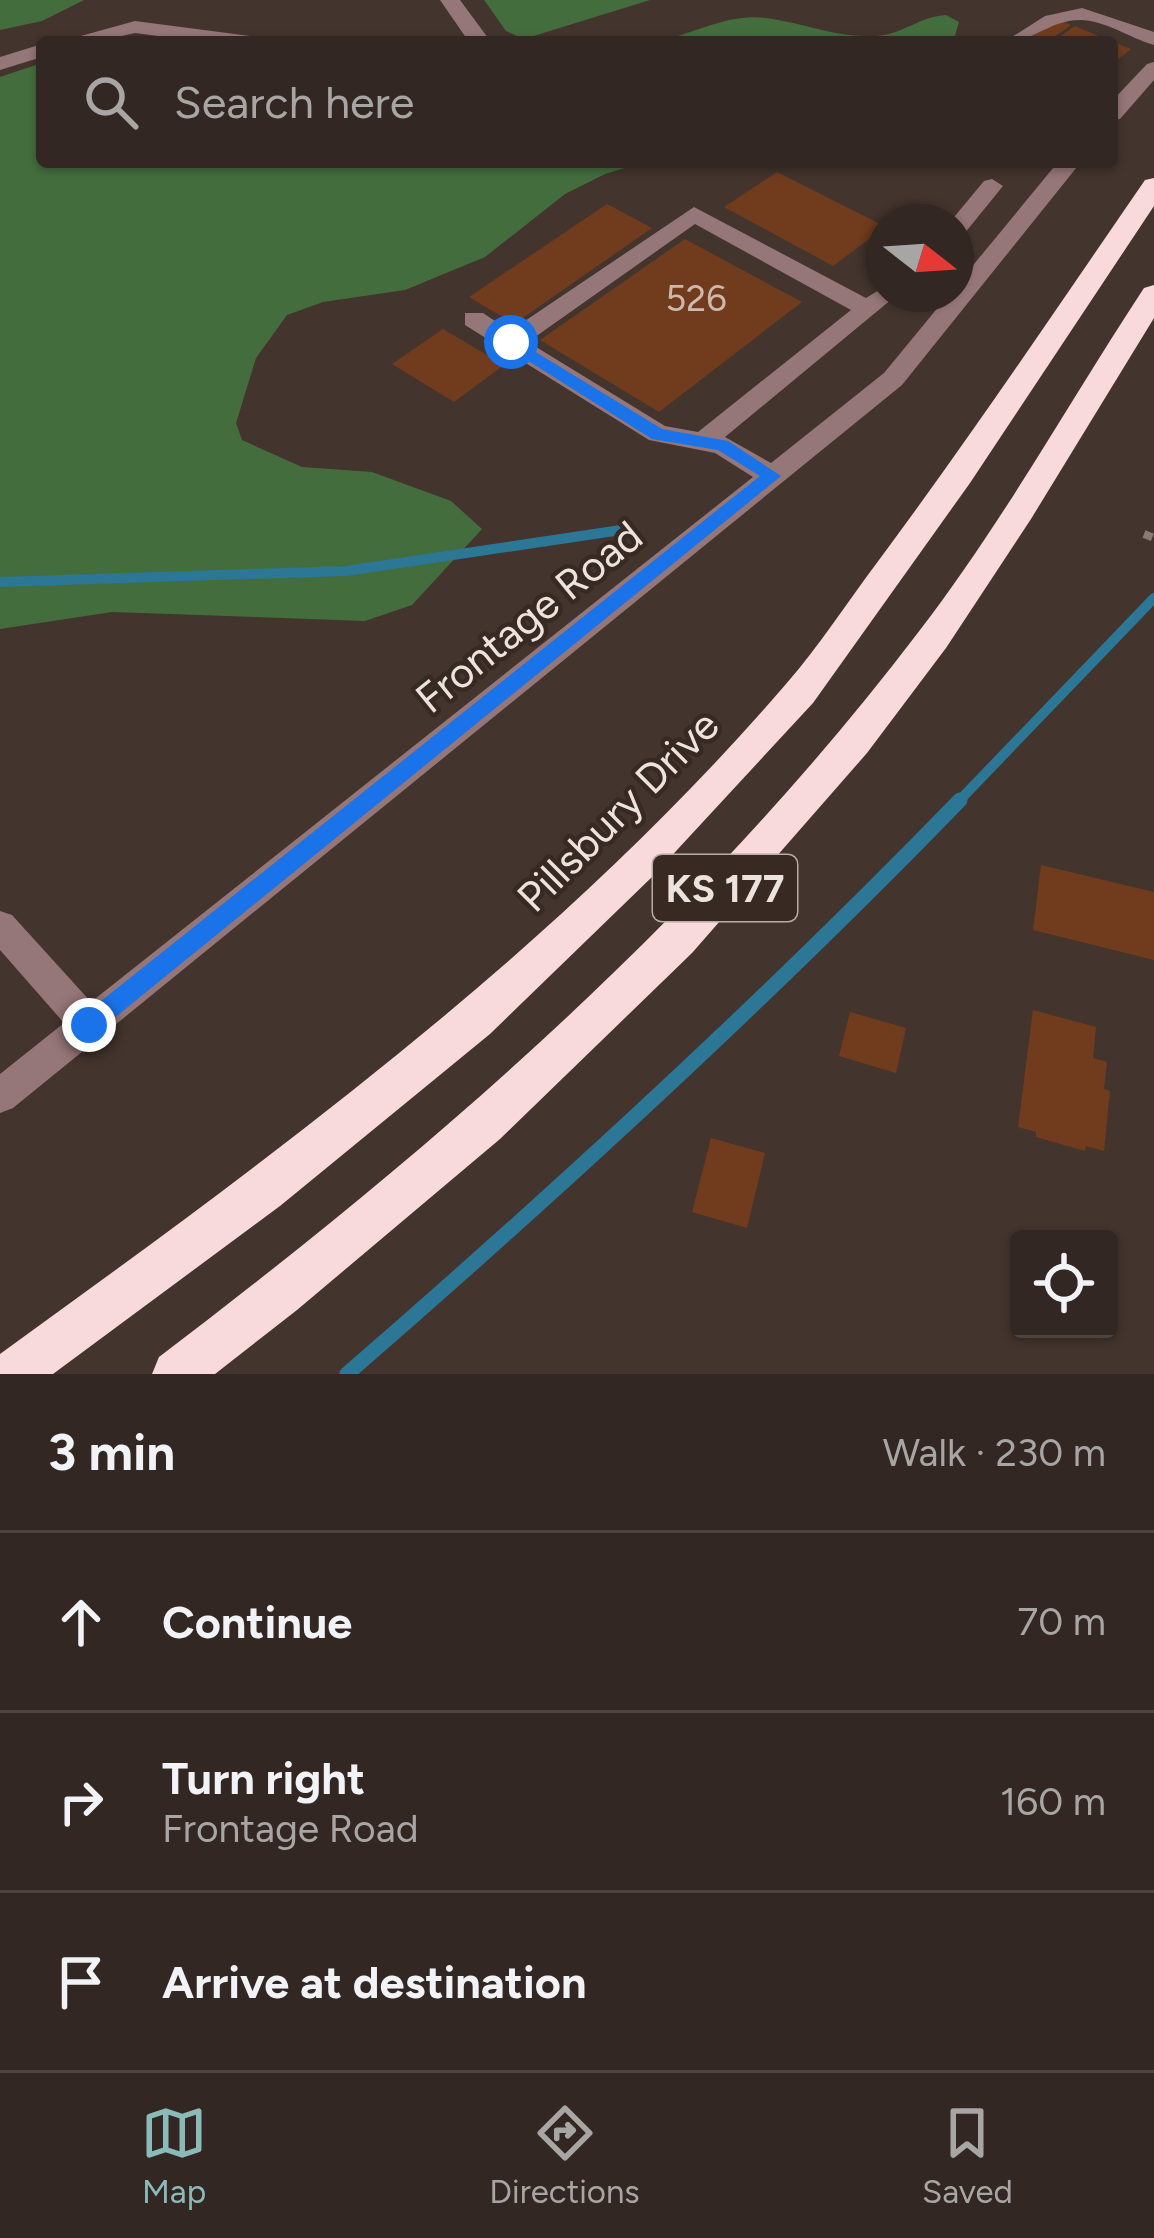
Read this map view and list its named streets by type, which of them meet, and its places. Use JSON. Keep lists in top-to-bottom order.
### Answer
{
  "streets": {
    "highway": ["Pillsbury Drive", "KS 177"],
    "street": ["Frontage Road"]
  },
  "house_numbers": ["526"],
  "north": "right",
  "page": {
    "search": "Search here",
    "heading": ["3 min", "Walk · 230 m"],
    "list": [
      ["Continue", "70 m"],
      ["Turn right", "Frontage Road", "160 m"],
      "Arrive at destination"
    ],
    "nav": ["Map", "Directions", "Saved"]
  }
}
